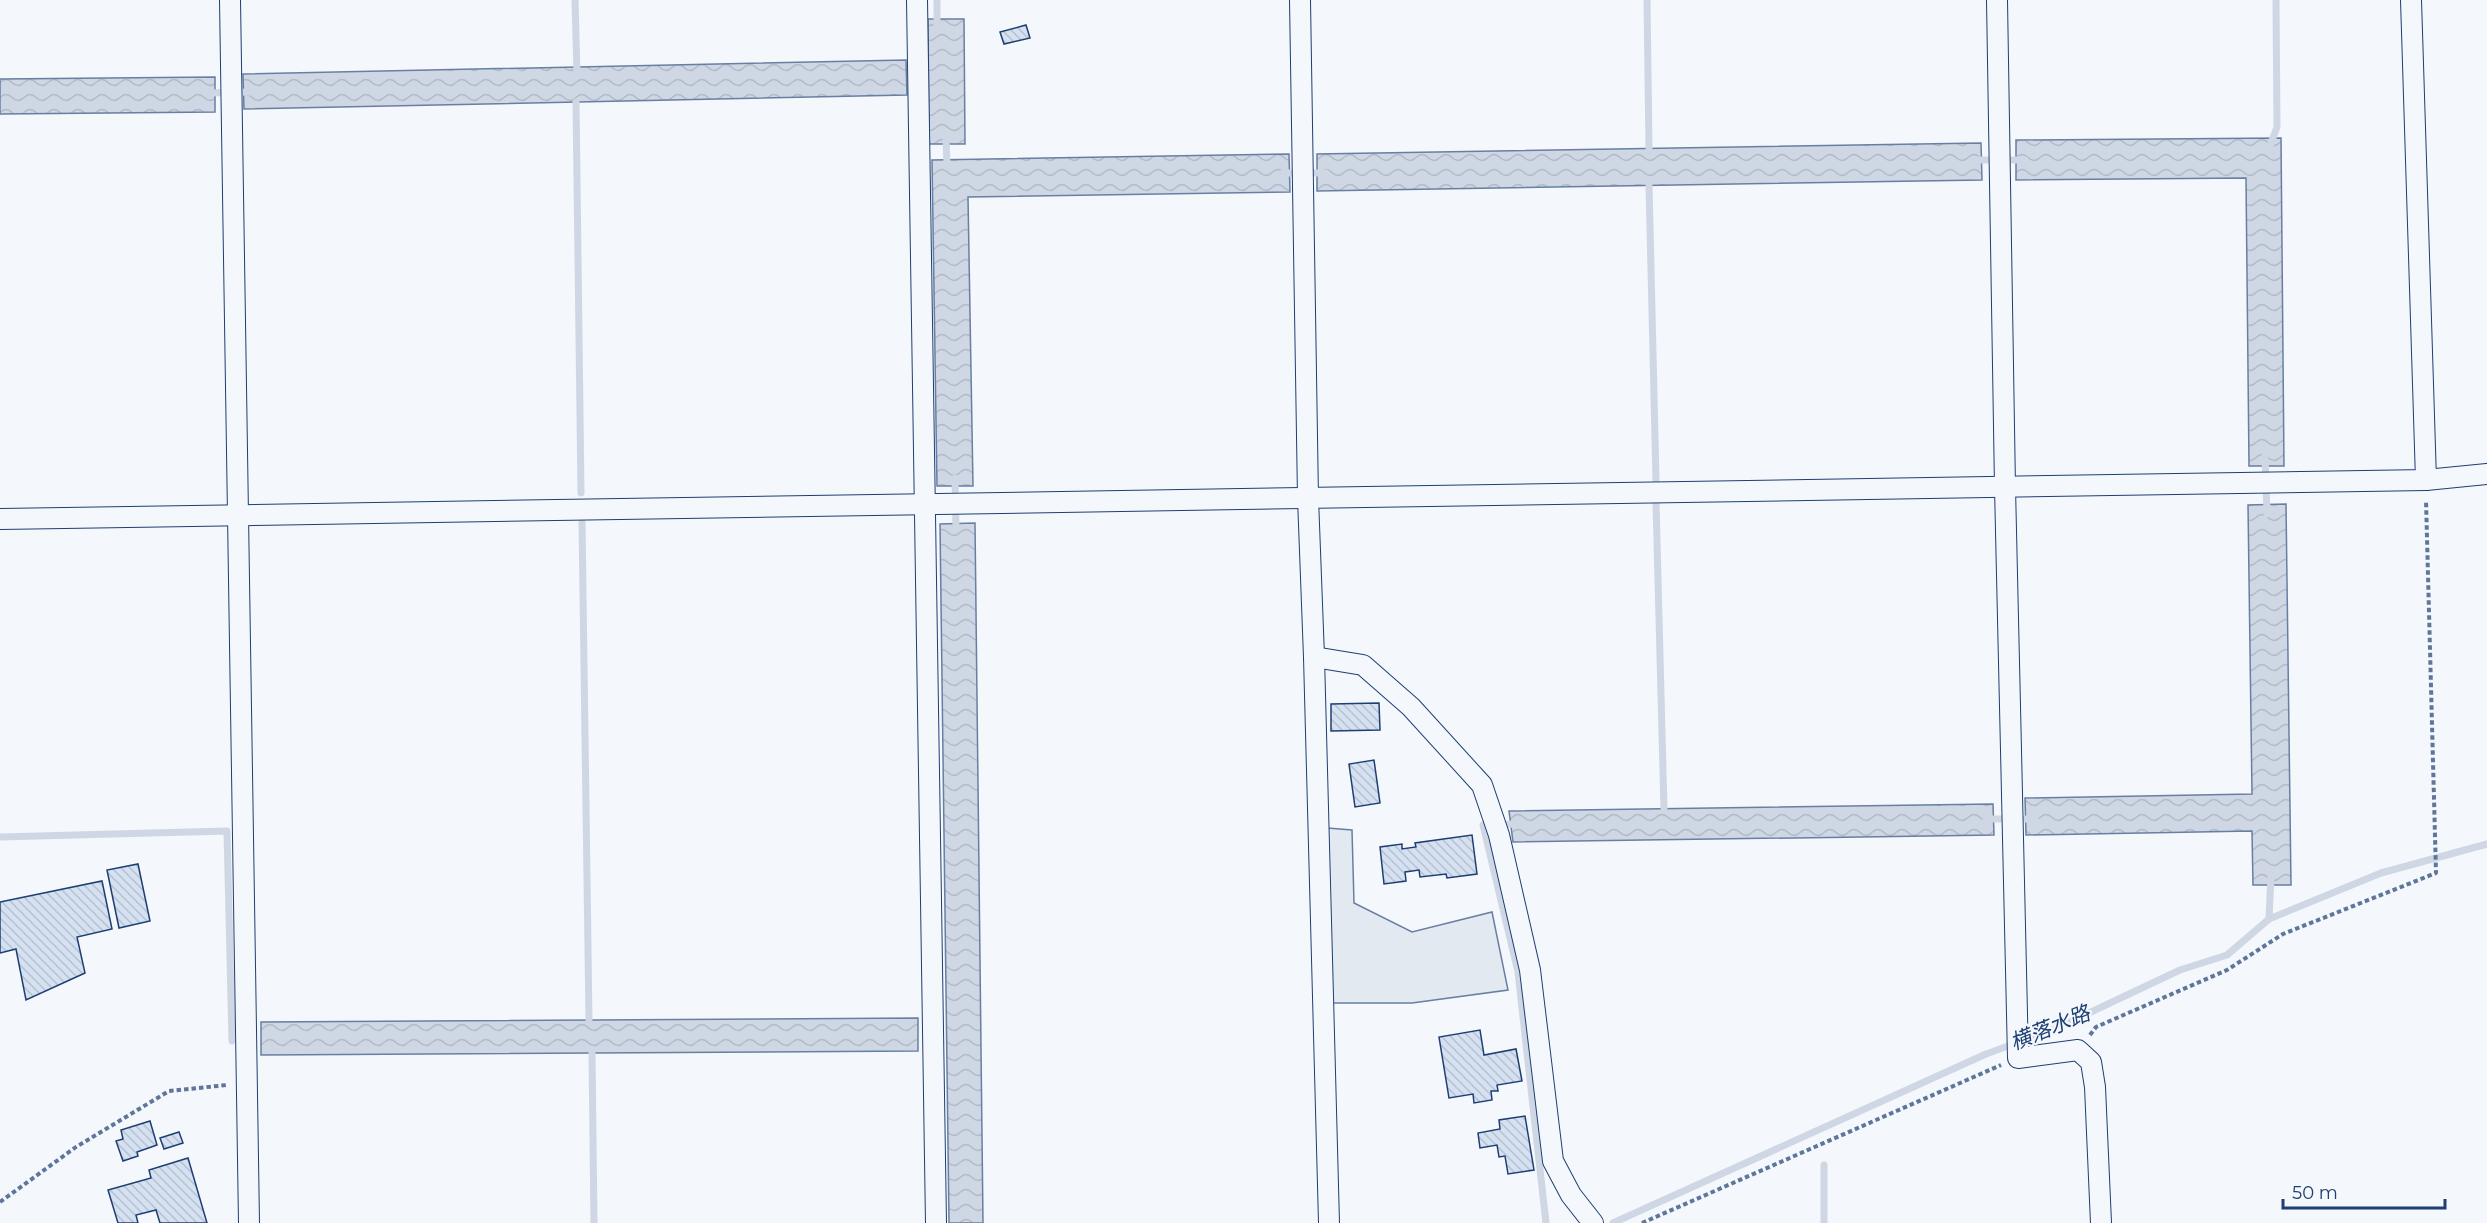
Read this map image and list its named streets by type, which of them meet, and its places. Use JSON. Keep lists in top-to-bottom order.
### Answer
{
  "water": ["横落水路"],
  "scale_bar": "50 m"
}
